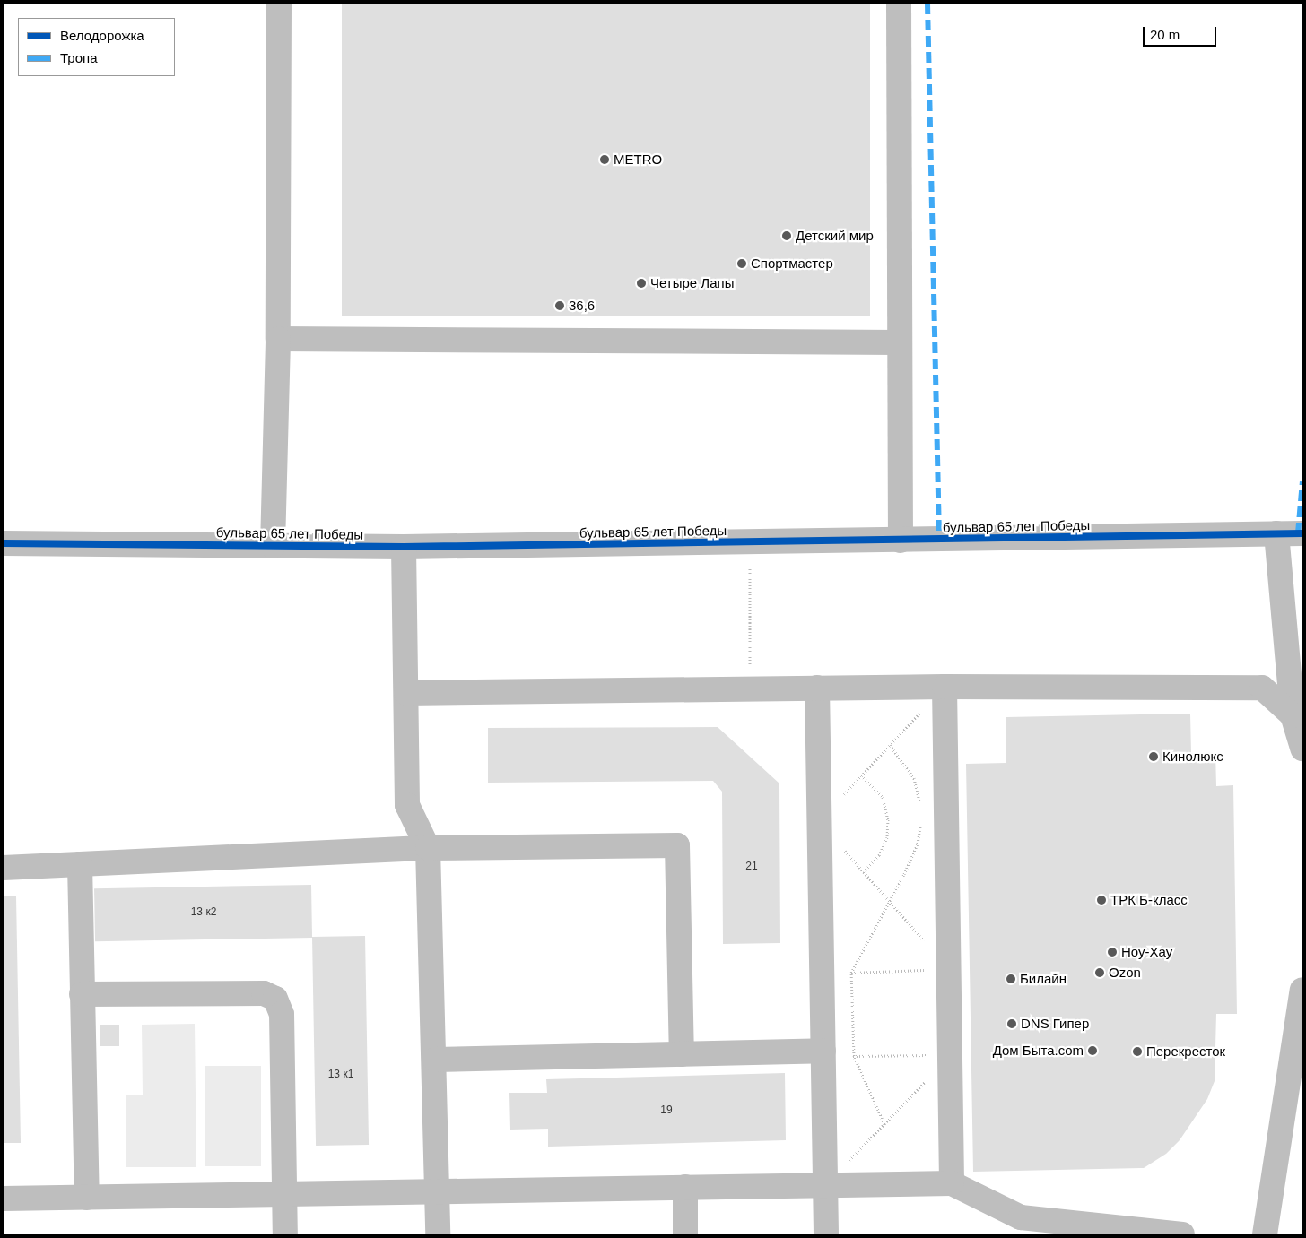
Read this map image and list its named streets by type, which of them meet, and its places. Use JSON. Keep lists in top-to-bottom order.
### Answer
{
  "streets": {
    "street": ["бульвар 65 лет Победы"]
  },
  "places": [
    "METRO",
    "Детский мир",
    "Спортмастер",
    "Четыре Лапы",
    "36,6",
    "Кинолюкс",
    "ТРК Б-класс",
    "Ноу-Хау",
    "Ozon",
    "Билайн",
    "DNS Гипер",
    "Дом Быта.com",
    "Перекресток"
  ],
  "house_numbers": [
    "21",
    "13 к2",
    "13 к1",
    "19"
  ],
  "legend": ["Велодорожка", "Тропа"],
  "scale_bar": "20 m"
}
